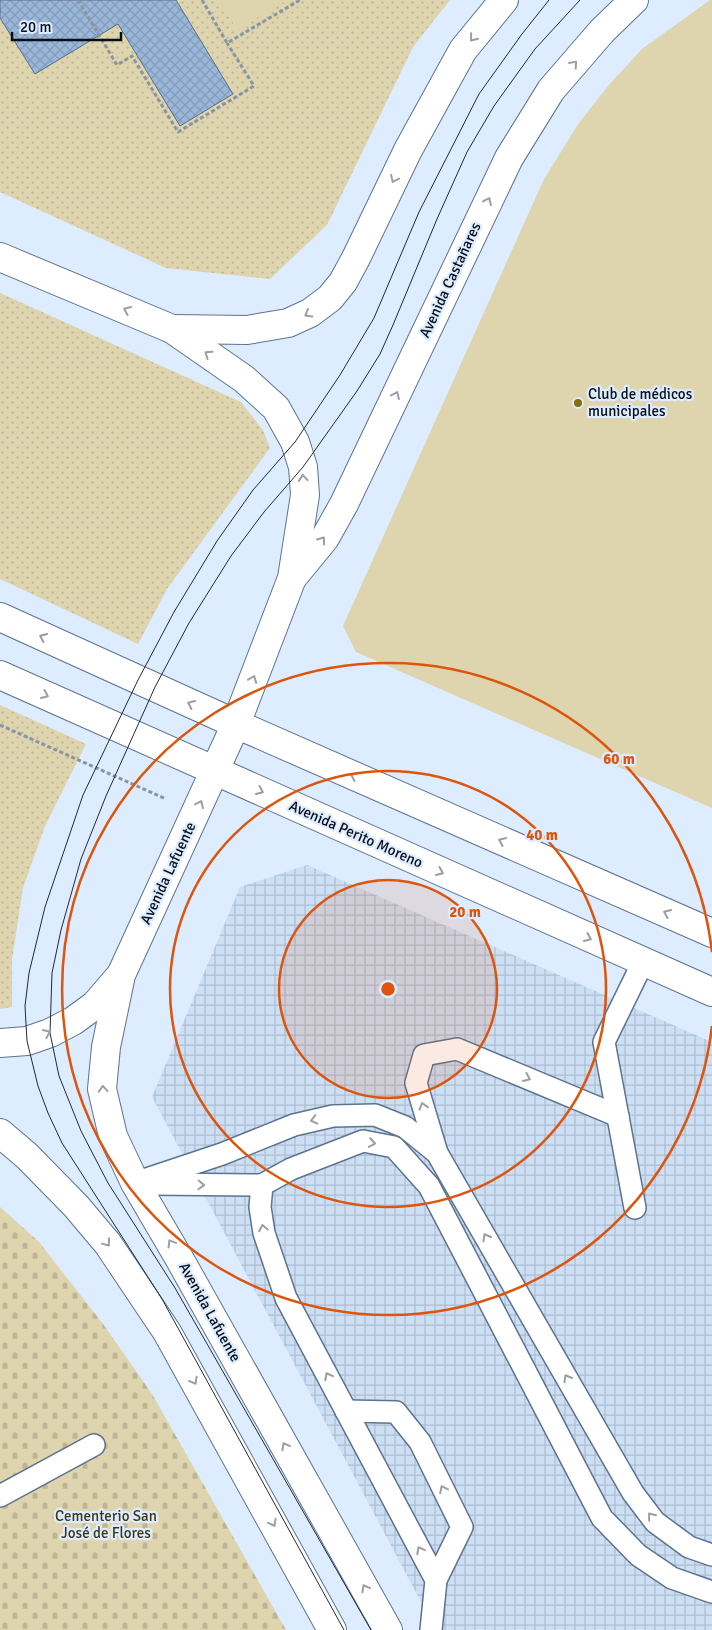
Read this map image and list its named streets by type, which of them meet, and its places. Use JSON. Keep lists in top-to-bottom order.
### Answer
{
  "streets": {
    "main road": ["Avenida Castañares", "Avenida Perito Moreno", "Avenida Lafuente"]
  },
  "crossings": [
    ["Avenida Castañares", "Avenida Lafuente"],
    ["Avenida Perito Moreno", "Avenida Lafuente"]
  ],
  "one_way": ["Avenida Castañares", "Avenida Lafuente"],
  "parks": ["Cementerio San José de Flores"],
  "places": ["Club de médicos municipales"],
  "scale_bar": "20 m",
  "rings": ["60 m", "40 m", "20 m"]
}
